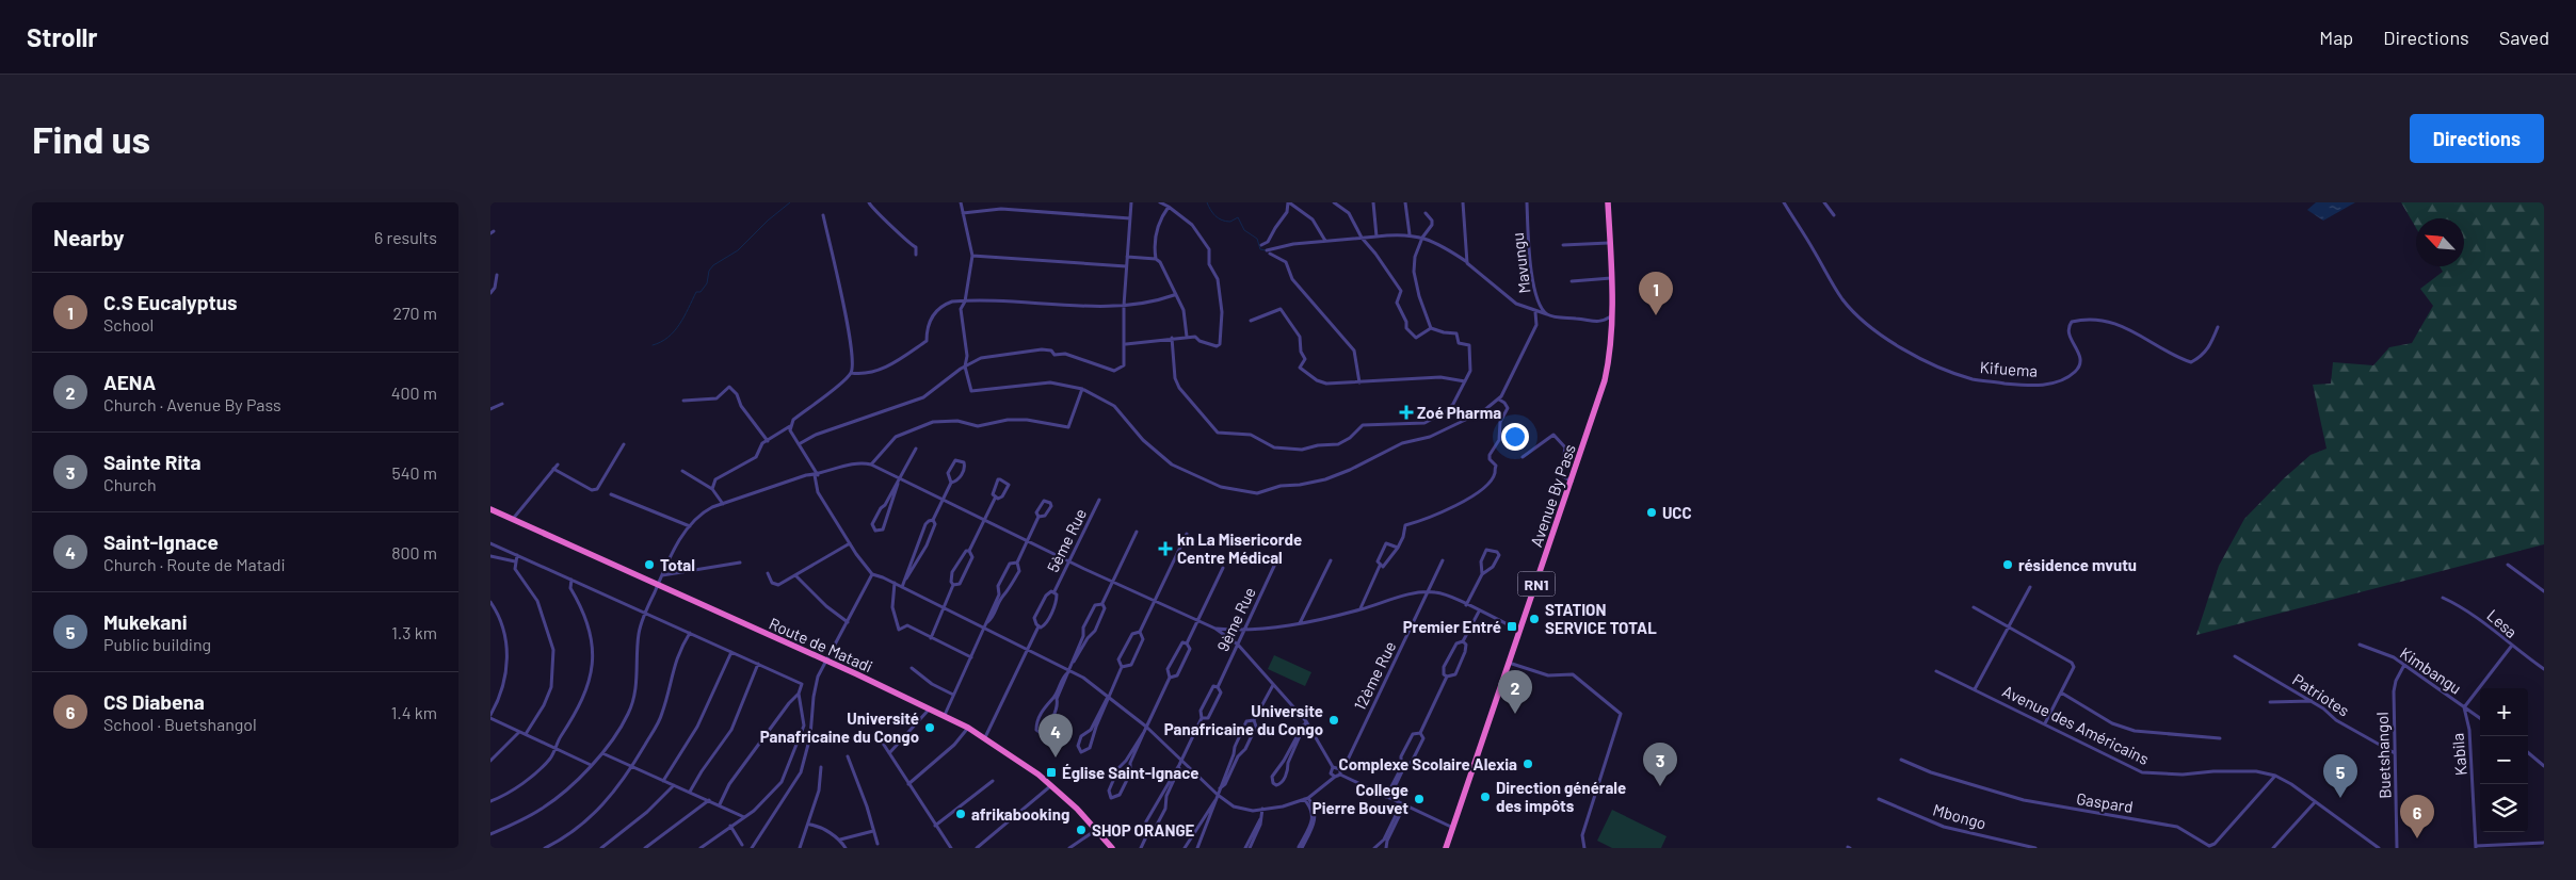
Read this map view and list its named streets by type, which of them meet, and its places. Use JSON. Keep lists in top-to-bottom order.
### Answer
{
  "streets": {
    "highway": ["Avenue By Pass", "RN1", "Route de Matadi"],
    "street": [
      "Mavungu",
      "Kifuema",
      "5ème Rue",
      "9ème Rue",
      "Lesa",
      "Kimbangu",
      "12ème Rue",
      "Patriotes",
      "Avenue des Américains",
      "Kabila",
      "Buetshangol",
      "Gaspard",
      "Mbongo"
    ]
  },
  "crossings": [
    ["Kimbangu", "Kabila"],
    ["Kimbangu", "Buetshangol"],
    ["Patriotes", "Buetshangol"],
    ["Avenue des Américains", "Gaspard"]
  ],
  "places": {
    "health": ["Zoé Pharma", "kn La Misericorde Centre Médical"],
    "other": [
      "UCC",
      "Total",
      "résidence mvutu",
      "STATION SERVICE TOTAL",
      "Universite Panafricaine du Congo",
      "Université Panafricaine du Congo",
      "Complexe Scolaire Alexia",
      "Direction générale des impôts",
      "College Pierre Bouvet",
      "afrikabooking",
      "SHOP ORANGE"
    ],
    "transit": ["Premier Entré", "Église Saint-Ignace"]
  },
  "north": "top left",
  "page": {
    "header": "Strollr",
    "nav": ["Map", "Directions", "Saved"],
    "buttons": "Directions",
    "title": "Find us",
    "heading": ["Nearby", "6 results"],
    "list": [
      {
        "mark": "1",
        "name": "C.S Eucalyptus",
        "note": "School",
        "value": "270 m"
      },
      {
        "mark": "2",
        "name": "AENA",
        "note": "Church · Avenue By Pass",
        "value": "400 m"
      },
      {
        "mark": "3",
        "name": "Sainte Rita",
        "note": "Church",
        "value": "540 m"
      },
      {
        "mark": "4",
        "name": "Saint-Ignace",
        "note": "Church · Route de Matadi",
        "value": "800 m"
      },
      {
        "mark": "5",
        "name": "Mukekani",
        "note": "Public building",
        "value": "1.3 km"
      },
      {
        "mark": "6",
        "name": "CS Diabena",
        "note": "School · Buetshangol",
        "value": "1.4 km"
      }
    ],
    "pins": [
      "1",
      "2",
      "4",
      "3",
      "5",
      "6"
    ],
    "map_buttons": ["+", "−"]
  }
}
